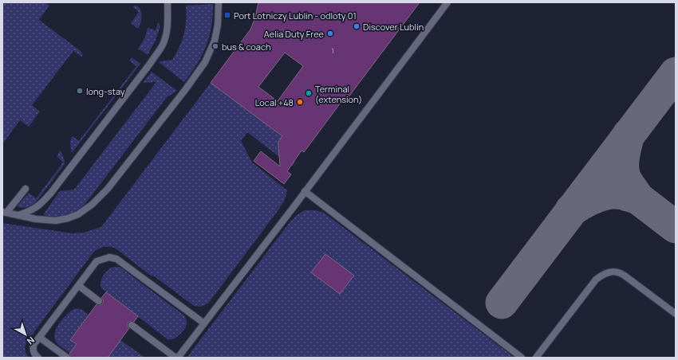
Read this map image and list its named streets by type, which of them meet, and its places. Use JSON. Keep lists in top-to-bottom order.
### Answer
{
  "places": {
    "transit": ["Port Lotniczy Lublin - odloty 01"],
    "other": [
      "Discover Lublin",
      "Aelia Duty Free",
      "bus & coach",
      "long-stay",
      "Terminal (extension)",
      "Local +48"
    ]
  },
  "house_numbers": ["1"],
  "north": "bottom right"
}
